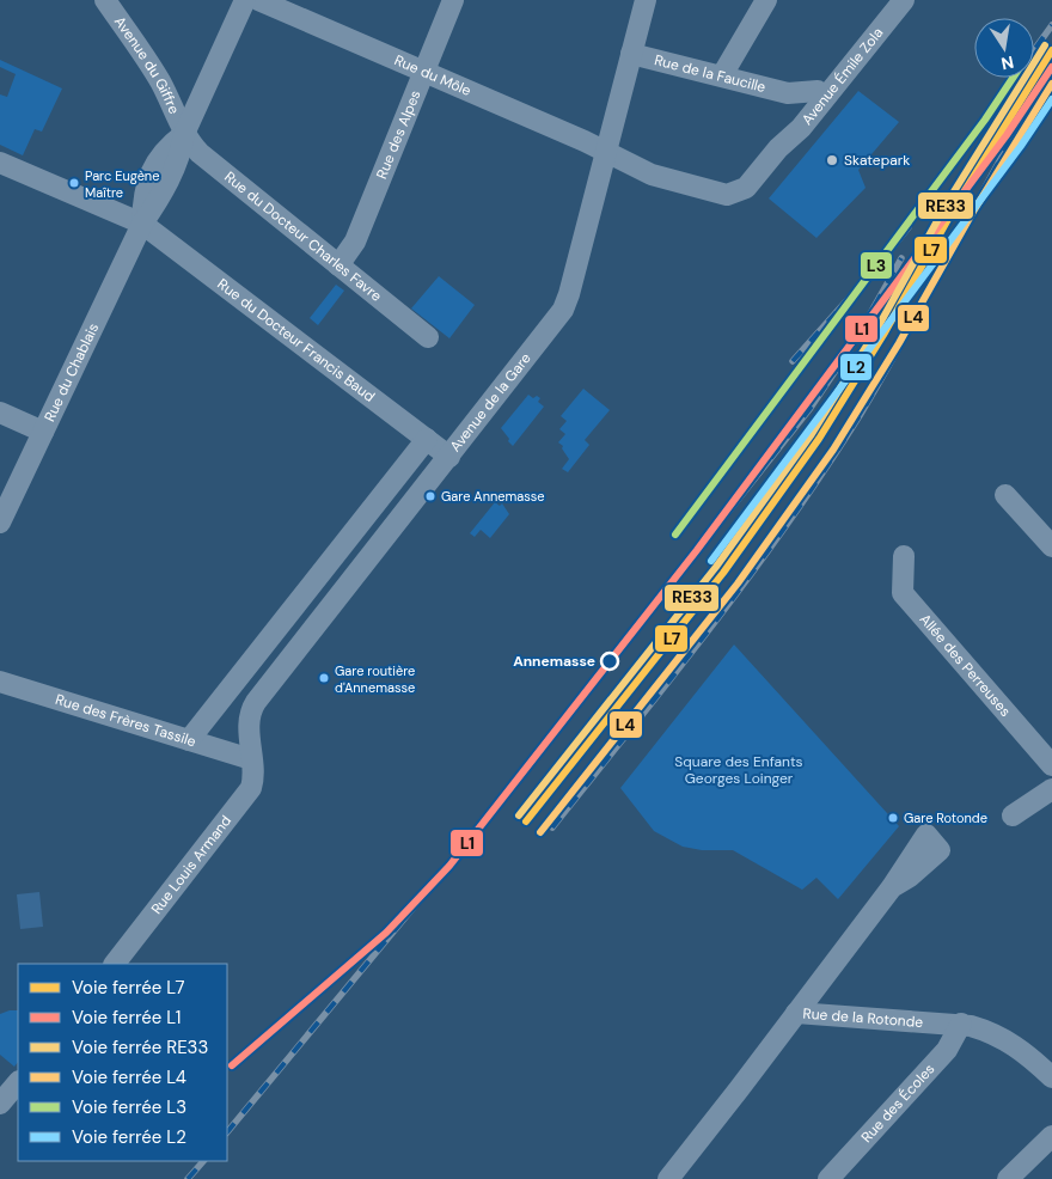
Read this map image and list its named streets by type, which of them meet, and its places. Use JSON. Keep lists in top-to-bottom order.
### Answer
{
  "streets": {
    "street": [
      "Avenue du Giffre",
      "Rue de la Faucille",
      "Avenue Émile Zola",
      "Rue du Môle",
      "Rue des Alpes",
      "Rue du Docteur Charles Favre",
      "Rue du Docteur Francis Baud",
      "Rue du Chablais",
      "Avenue de la Gare",
      "Allée des Perreuses",
      "Rue des Frères Tassile",
      "Rue Louis Armand",
      "Rue de la Rotonde",
      "Rue des Écoles"
    ]
  },
  "crossings": [
    ["Avenue du Giffre", "Rue du Docteur Charles Favre"],
    ["Avenue du Giffre", "Rue du Chablais"],
    ["Rue de la Faucille", "Avenue Émile Zola"],
    ["Rue de la Faucille", "Avenue de la Gare"],
    ["Avenue Émile Zola", "Rue du Môle"],
    ["Rue du Môle", "Rue des Alpes"],
    ["Rue du Môle", "Avenue de la Gare"],
    ["Rue des Alpes", "Rue du Docteur Charles Favre"],
    ["Rue du Docteur Charles Favre", "Rue du Chablais"],
    ["Rue du Docteur Francis Baud", "Rue du Chablais"],
    ["Rue du Docteur Francis Baud", "Avenue de la Gare"],
    ["Avenue de la Gare", "Rue des Frères Tassile"],
    ["Avenue de la Gare", "Rue Louis Armand"],
    ["Rue des Frères Tassile", "Rue Louis Armand"],
    ["Rue de la Rotonde", "Rue des Écoles"]
  ],
  "parks": ["Square des Enfants Georges Loinger"],
  "places": [
    "Skatepark",
    "Parc Eugène Maître",
    "Gare Annemasse",
    "Annemasse",
    "Gare routière d'Annemasse",
    "Gare Rotonde"
  ],
  "lines": [
    "rail line RE33",
    "rail line L7",
    "rail line L1",
    "rail line L3",
    "rail line L4",
    "rail line L2"
  ],
  "legend": [
    "Voie ferrée L7",
    "Voie ferrée L1",
    "Voie ferrée RE33",
    "Voie ferrée L4",
    "Voie ferrée L3",
    "Voie ferrée L2"
  ],
  "north": "bottom"
}
